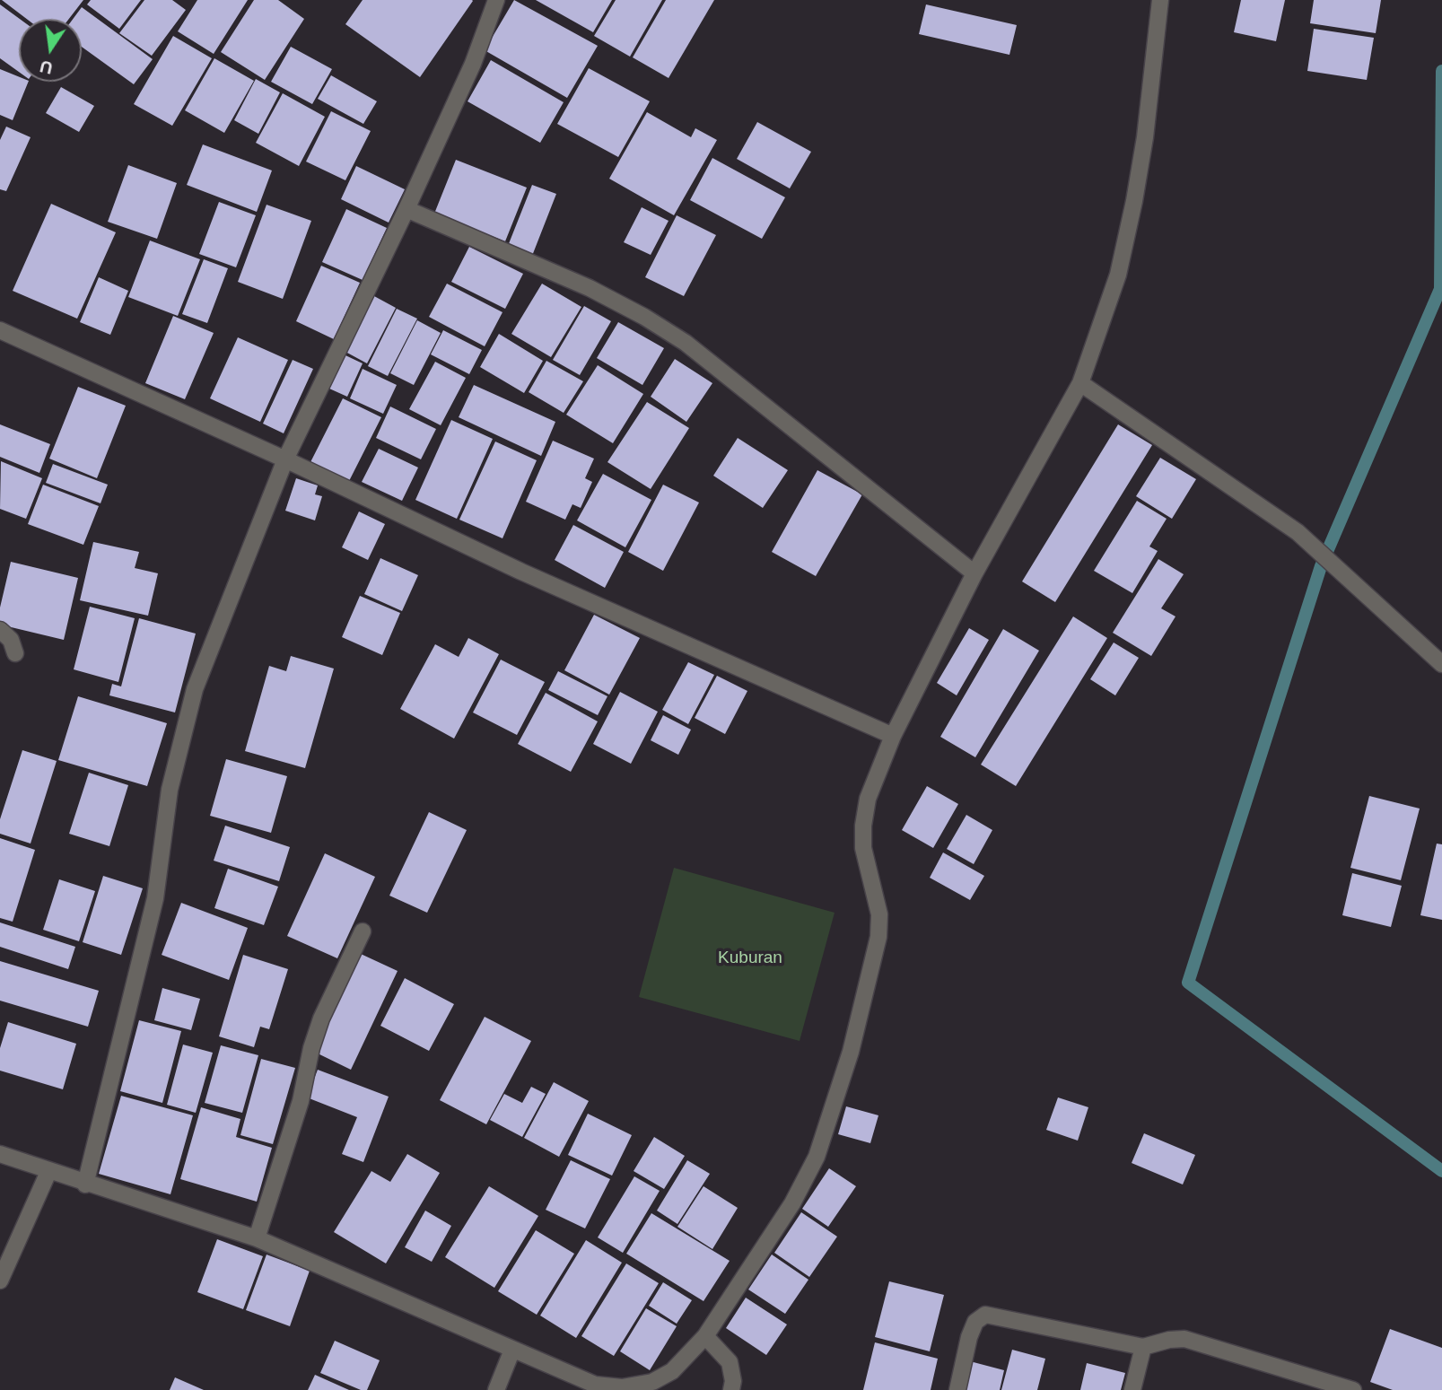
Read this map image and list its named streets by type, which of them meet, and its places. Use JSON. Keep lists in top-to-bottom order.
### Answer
{
  "parks": ["Kuburan"],
  "north": "bottom"
}
